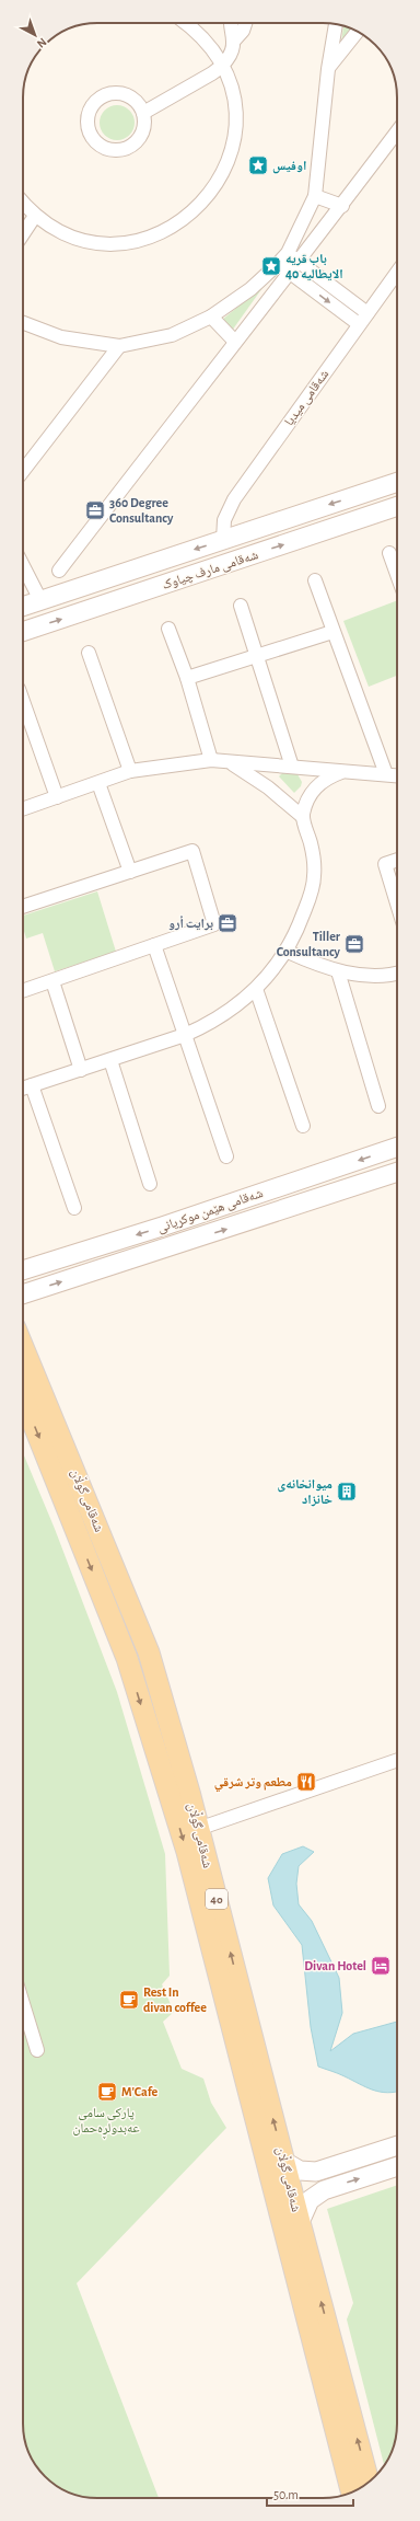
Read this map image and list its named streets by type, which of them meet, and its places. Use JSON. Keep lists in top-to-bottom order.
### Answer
{
  "streets": {
    "main road": ["شەقامی گوڵان", "40"],
    "street": ["شەقامی میدیا", "شەقامی مارف چیاوک", "شەقامی هێمن موکریانی"]
  },
  "crossings": [
    ["شەقامی میدیا", "شەقامی مارف چیاوک"]
  ],
  "parks": ["پارکی سامی عەبدولڕەحمان"],
  "places": {
    "place": ["اوفيس", "باب قريه الايطاليه 40"],
    "office": ["360 Degree Consultancy", "برايت أرو", "Tiller Consultancy"],
    "building": ["میوانخانەی خانزاد"],
    "restaurant": ["مطعم وتر شرقي"],
    "hotel": ["Divan Hotel"],
    "cafe": ["Rest In divan coffee", "M'Cafe"]
  },
  "scale_bar": "50 m",
  "north": "bottom right"
}
